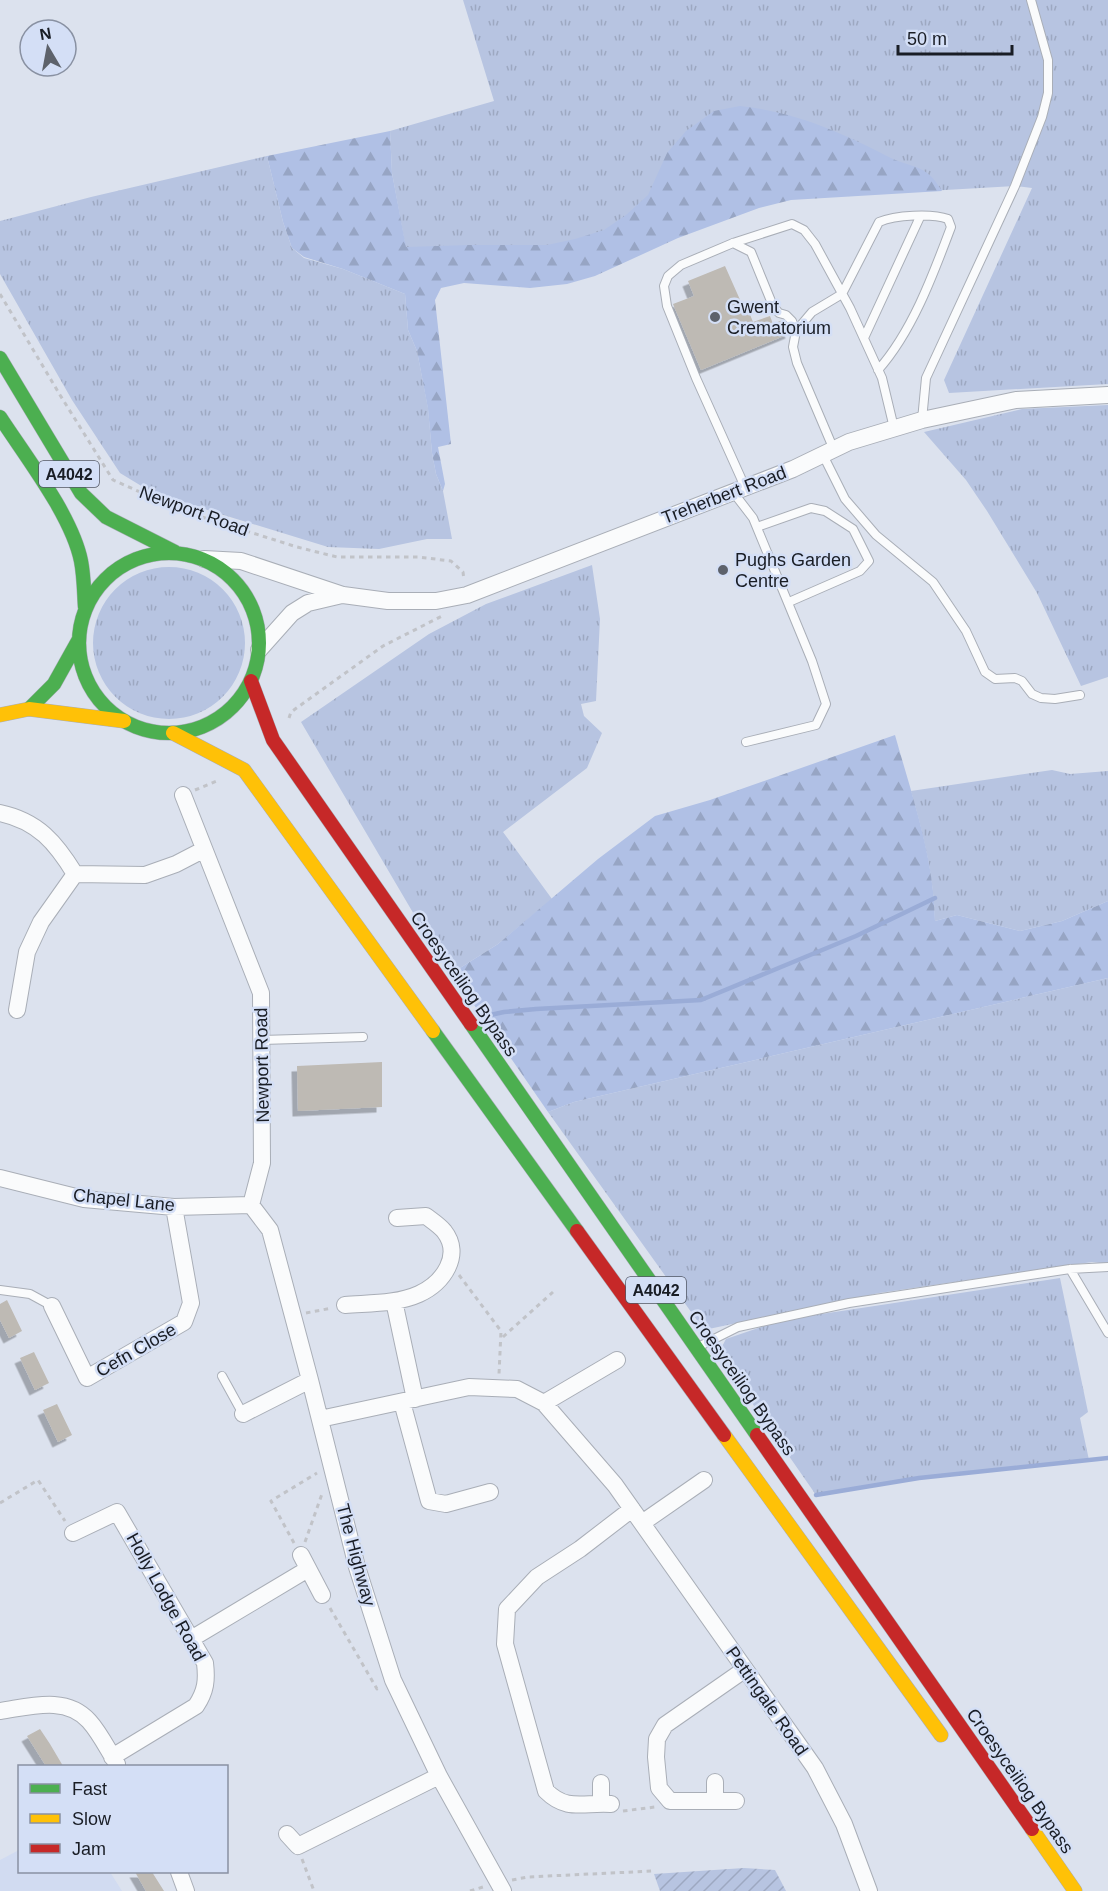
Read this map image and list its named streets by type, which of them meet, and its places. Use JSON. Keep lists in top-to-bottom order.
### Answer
{
  "streets": {
    "main road": ["A4042", "Croesyceiliog Bypass"],
    "street": [
      "Treherbert Road",
      "Newport Road",
      "Chapel Lane",
      "Cefn Close",
      "The Highway",
      "Holly Lodge Road",
      "Pettingale Road"
    ]
  },
  "crossings": [
    ["A4042", "Treherbert Road"],
    ["A4042", "Croesyceiliog Bypass"],
    ["Treherbert Road", "Newport Road"],
    ["Treherbert Road", "Croesyceiliog Bypass"],
    ["Newport Road", "Chapel Lane"],
    ["Newport Road", "The Highway"],
    ["Chapel Lane", "Cefn Close"],
    ["Chapel Lane", "The Highway"],
    ["The Highway", "Pettingale Road"]
  ],
  "places": ["Gwent Crematorium", "Pughs Garden Centre"],
  "legend": ["Fast", "Slow", "Jam"],
  "scale_bar": "50 m",
  "north": "top"
}
